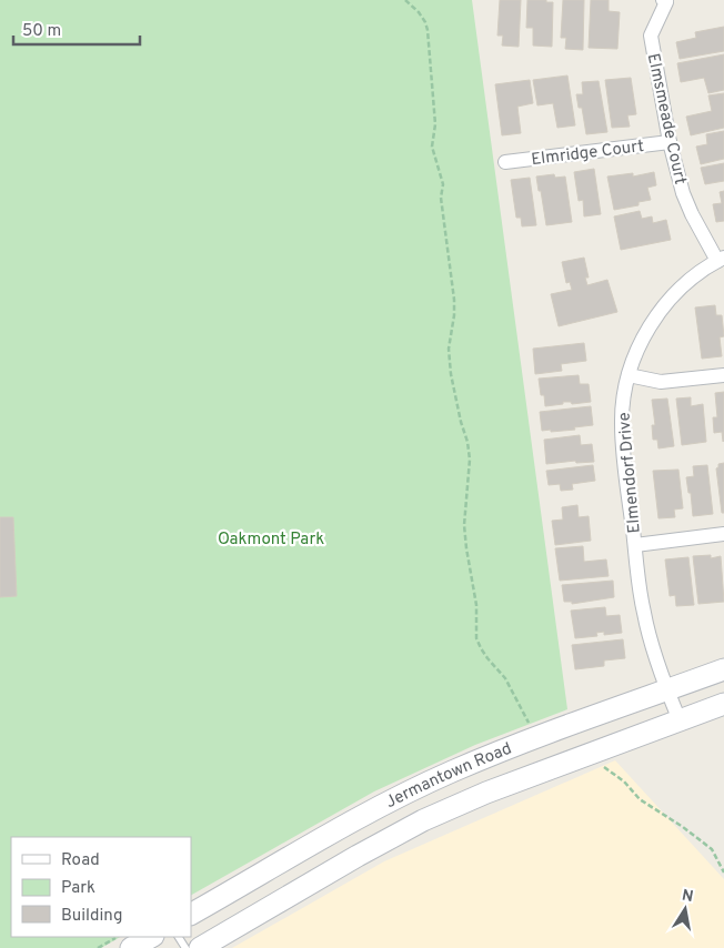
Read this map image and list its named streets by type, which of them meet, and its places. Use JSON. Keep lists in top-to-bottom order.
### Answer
{
  "streets": {
    "main road": ["Jermantown Road"],
    "street": ["Elmsmeade Court", "Elmridge Court", "Elmendorf Drive"]
  },
  "crossings": [
    ["Elmsmeade Court", "Elmridge Court"],
    ["Elmsmeade Court", "Elmendorf Drive"],
    ["Elmendorf Drive", "Jermantown Road"]
  ],
  "parks": ["Oakmont Park"],
  "legend": ["Road", "Park", "Building"],
  "scale_bar": "50 m",
  "north": "top"
}
